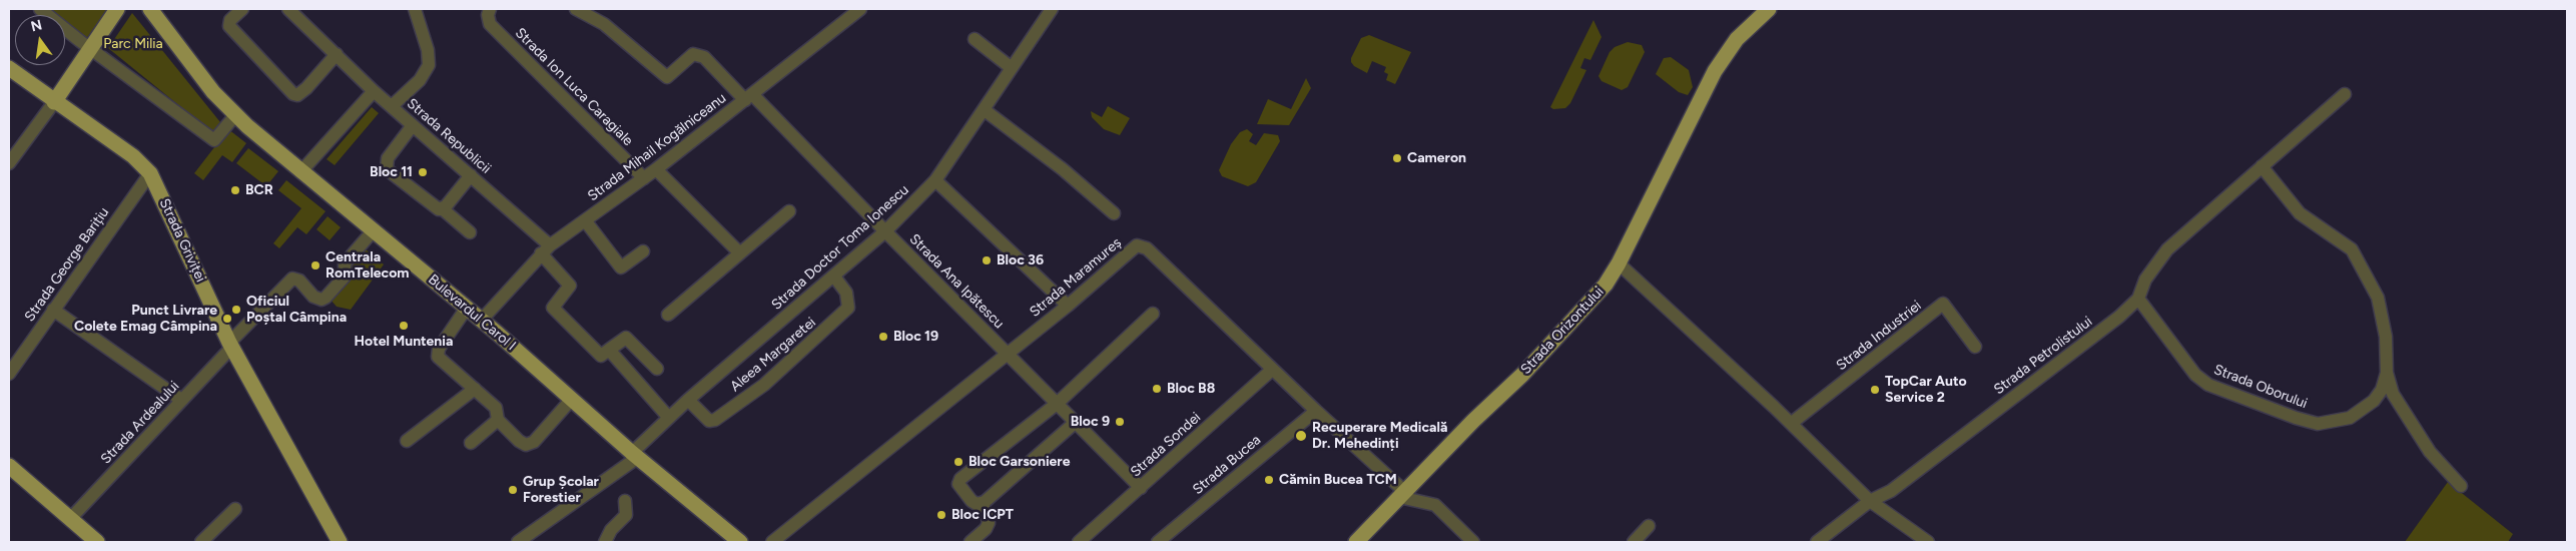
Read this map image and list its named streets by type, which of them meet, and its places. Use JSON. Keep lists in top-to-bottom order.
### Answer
{
  "streets": {
    "main road": ["Strada Griviței", "Bulevardul Carol I", "Strada Orizontului"],
    "street": [
      "Strada Ion Luca Caragiale",
      "Strada Republicii",
      "Strada Mihail Kogălniceanu",
      "Strada Doctor Toma Ionescu",
      "Strada George Barițiu",
      "Strada Maramureș",
      "Strada Ana Ipătescu",
      "Strada Industriei",
      "Aleea Margaretei",
      "Strada Petrolistului",
      "Strada Oborului",
      "Strada Ardealului",
      "Strada Sondei",
      "Strada Bucea"
    ]
  },
  "crossings": [
    ["Strada Ion Luca Caragiale", "Strada Mihail Kogălniceanu"],
    ["Strada Republicii", "Strada Mihail Kogălniceanu"],
    ["Strada Mihail Kogălniceanu", "Strada Ana Ipătescu"],
    ["Strada Mihail Kogălniceanu", "Bulevardul Carol I"],
    ["Strada Griviței", "Strada George Barițiu"],
    ["Strada Griviței", "Strada Ardealului"],
    ["Strada Doctor Toma Ionescu", "Strada Ana Ipătescu"],
    ["Strada Doctor Toma Ionescu", "Bulevardul Carol I"],
    ["Strada Doctor Toma Ionescu", "Aleea Margaretei"],
    ["Strada Maramureș", "Strada Ana Ipătescu"],
    ["Strada Maramureș", "Strada Orizontului"],
    ["Strada Maramureș", "Strada Sondei"],
    ["Strada Maramureș", "Strada Bucea"],
    ["Strada Ana Ipătescu", "Strada Sondei"],
    ["Bulevardul Carol I", "Strada Ardealului"],
    ["Strada Petrolistului", "Strada Oborului"]
  ],
  "parks": ["Parc Milia"],
  "places": [
    "Cameron",
    "Bloc 11",
    "BCR",
    "Bloc 36",
    "Centrala RomTelecom",
    "Oficiul Poștal Câmpina",
    "Punct Livrare Colete Emag Câmpina",
    "Hotel Muntenia",
    "Bloc 19",
    "Bloc B8",
    "TopCar Auto Service 2",
    "Bloc 9",
    "Recuperare Medicală Dr. Mehedinți",
    "Bloc Garsoniere",
    "Cămin Bucea TCM",
    "Grup Școlar Forestier",
    "Bloc ICPT"
  ],
  "north": "top"
}
